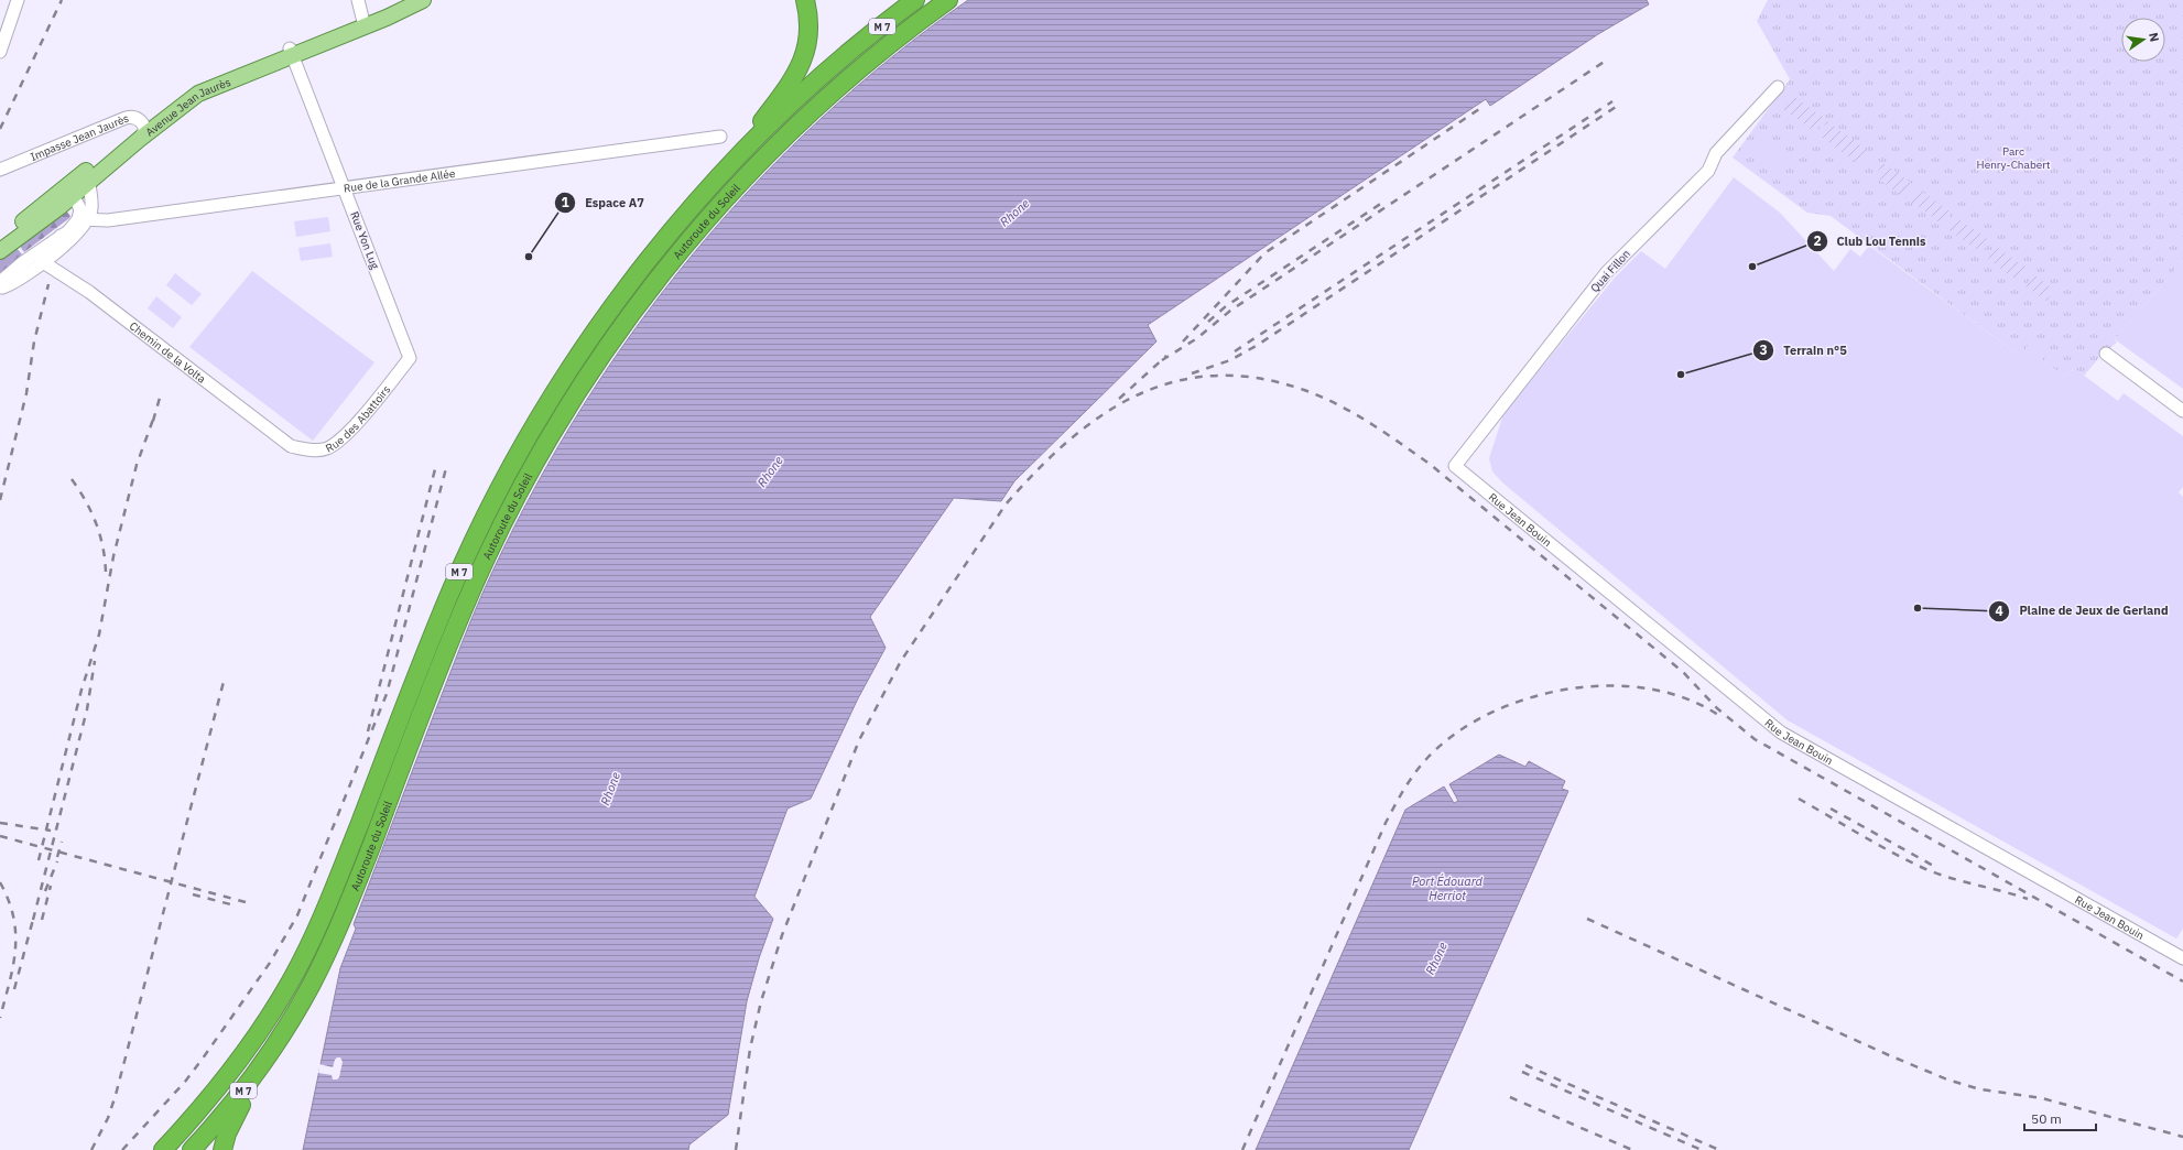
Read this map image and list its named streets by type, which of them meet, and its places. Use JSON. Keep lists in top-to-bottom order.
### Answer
{
  "streets": {
    "highway": ["M 7", "Autoroute du Soleil"],
    "main road": ["Avenue Jean Jaurès"],
    "street": [
      "Impasse Jean Jaurès",
      "Rue de la Grande Allée",
      "Rue Yon Lug",
      "Quai Fillon",
      "Chemin de la Volta",
      "Rue des Abattoirs",
      "Rue Jean Bouin"
    ]
  },
  "crossings": [
    ["Avenue Jean Jaurès", "Impasse Jean Jaurès"],
    ["Avenue Jean Jaurès", "Rue Yon Lug"],
    ["Rue de la Grande Allée", "Rue Yon Lug"],
    ["Rue Yon Lug", "Rue des Abattoirs"],
    ["Quai Fillon", "Rue Jean Bouin"],
    ["Chemin de la Volta", "Rue des Abattoirs"]
  ],
  "water": ["Rhone", "Port Édouard Herriot"],
  "parks": ["Parc Henry-Chabert"],
  "places": [
    "Espace A7",
    "Club Lou Tennis",
    "Terrain n°5",
    "Plaine de Jeux de Gerland"
  ],
  "scale_bar": "50 m",
  "north": "right"
}
